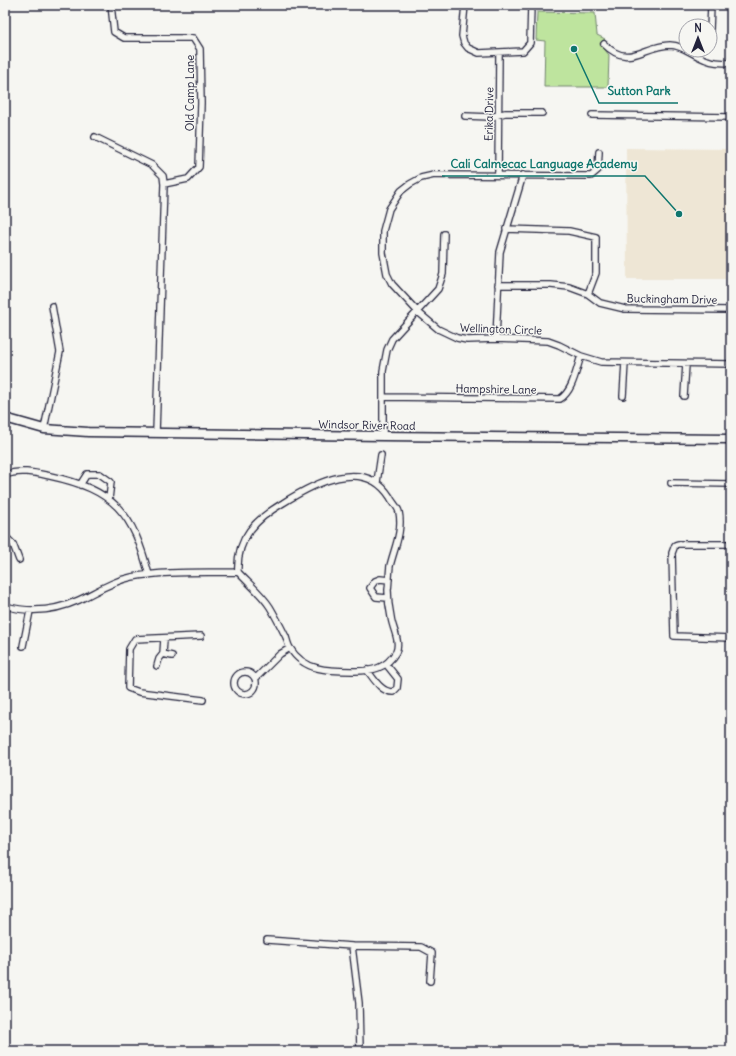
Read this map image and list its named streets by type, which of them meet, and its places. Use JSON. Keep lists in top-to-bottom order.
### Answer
{
  "streets": {
    "main road": ["Windsor River Road"],
    "street": [
      "Old Camp Lane",
      "Erika Drive",
      "Buckingham Drive",
      "Wellington Circle",
      "Hampshire Lane"
    ]
  },
  "crossings": [
    ["Erika Drive", "Wellington Circle"],
    ["Wellington Circle", "Hampshire Lane"]
  ],
  "places": ["Sutton Park", "Cali Calmecac Language Academy"],
  "north": "top"
}
